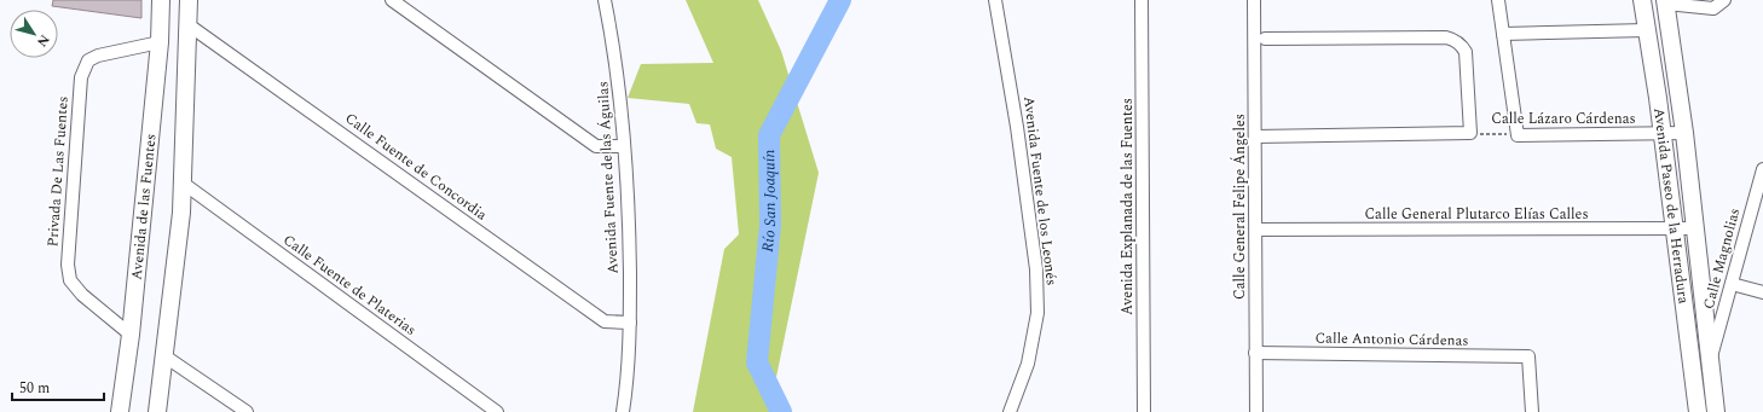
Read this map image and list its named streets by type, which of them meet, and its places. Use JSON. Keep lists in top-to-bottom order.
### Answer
{
  "streets": {
    "main road": ["Avenida Paseo de la Herradura", "Avenida de las Fuentes"],
    "street": [
      "Calle Lázaro Cárdenas",
      "Calle Fuente de Concordia",
      "Privada De Las Fuentes",
      "Avenida Fuente de las Águilas",
      "Avenida Fuente de los Leonés",
      "Avenida Explanada de las Fuentes",
      "Calle General Felipe Ángeles",
      "Calle General Plutarco Elías Calles",
      "Calle Magnolias",
      "Calle Fuente de Platerias",
      "Calle Antonio Cárdenas"
    ]
  },
  "crossings": [
    ["Calle Lázaro Cárdenas", "Avenida Paseo de la Herradura"],
    ["Calle Fuente de Concordia", "Avenida Fuente de las Águilas"],
    ["Privada De Las Fuentes", "Avenida de las Fuentes"],
    ["Avenida Paseo de la Herradura", "Calle General Plutarco Elías Calles"],
    ["Avenida Paseo de la Herradura", "Calle Magnolias"],
    ["Calle General Felipe Ángeles", "Calle General Plutarco Elías Calles"],
    ["Calle General Felipe Ángeles", "Calle Antonio Cárdenas"]
  ],
  "water": ["Río San Joaquín"],
  "scale_bar": "50 m",
  "north": "bottom right"
}
